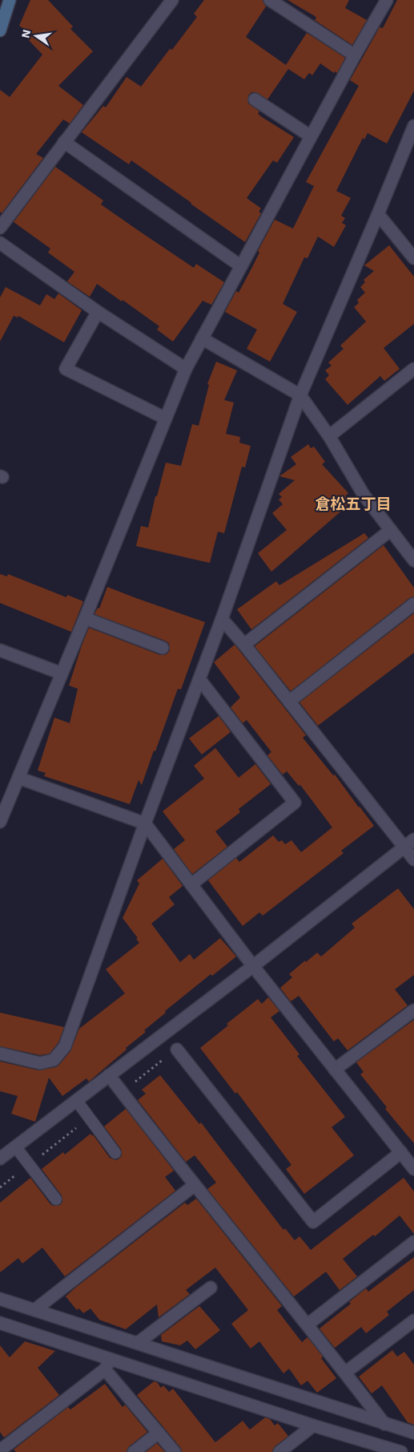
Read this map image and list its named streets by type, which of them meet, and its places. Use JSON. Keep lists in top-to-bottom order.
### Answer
{
  "districts": ["倉松五丁目"],
  "north": "left"
}
